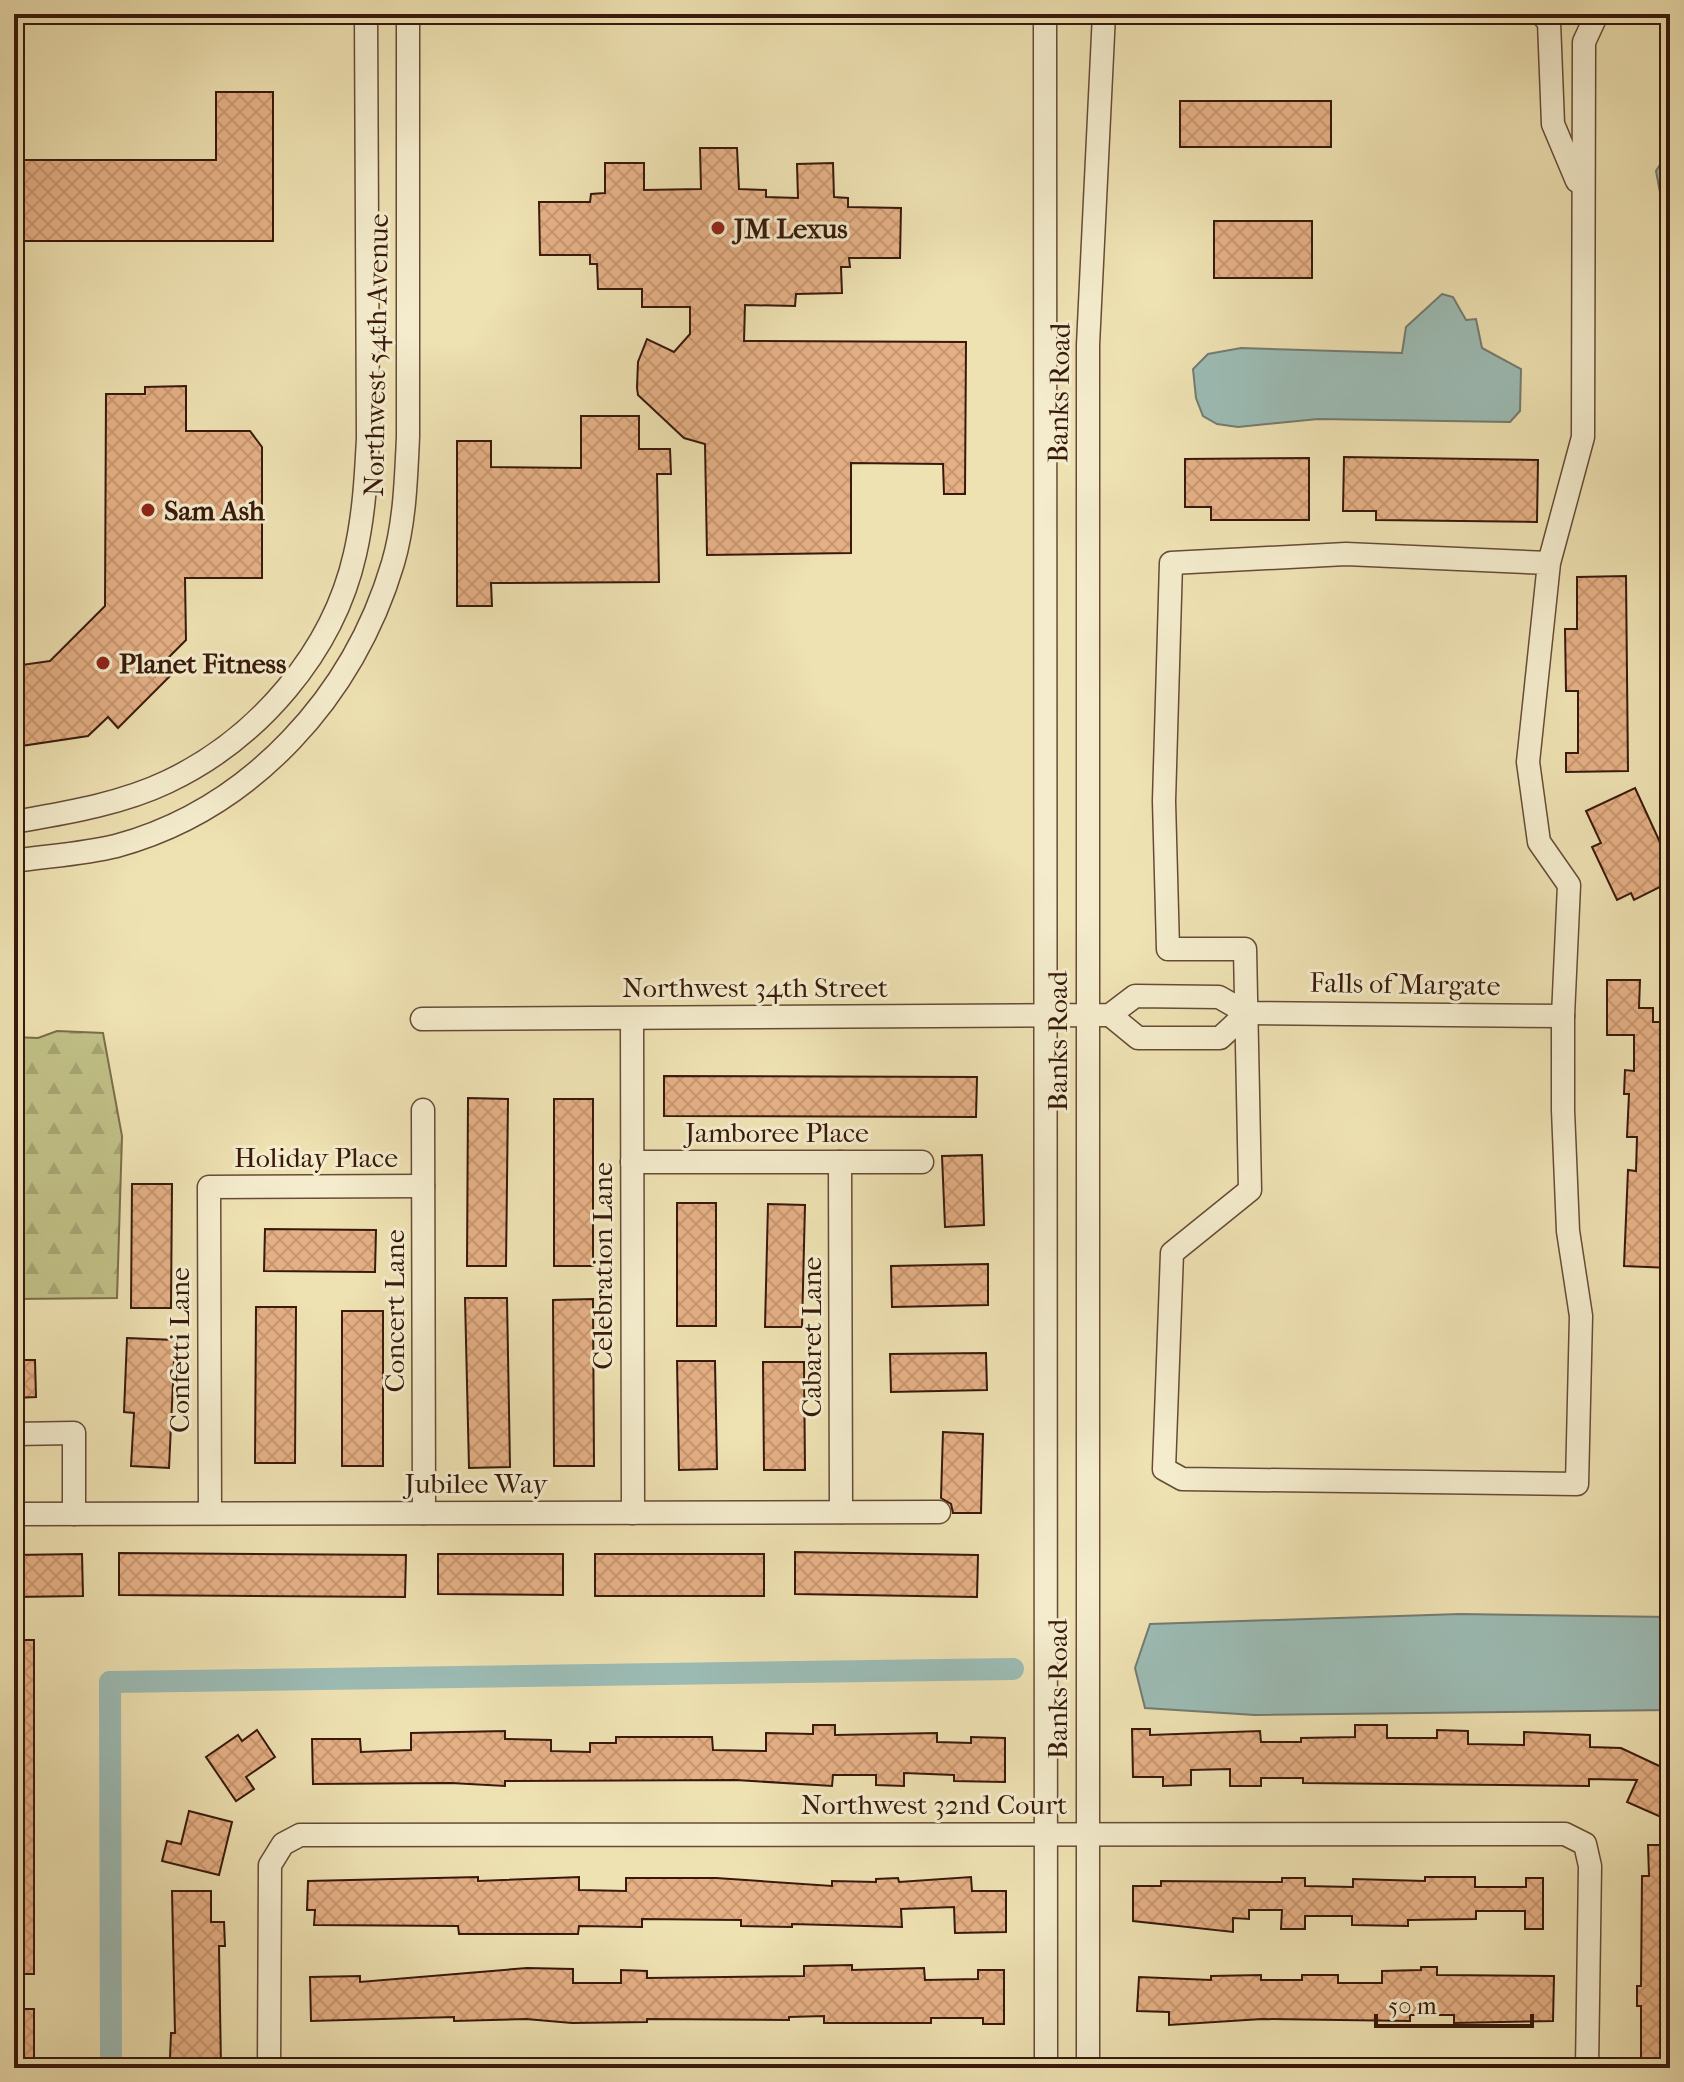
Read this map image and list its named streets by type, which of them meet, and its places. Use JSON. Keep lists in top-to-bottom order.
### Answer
{
  "streets": {
    "street": [
      "Northwest 54th Avenue",
      "Banks Road",
      "Falls of Margate",
      "Northwest 34th Street",
      "Jamboree Place",
      "Holiday Place",
      "Celebration Lane",
      "Concert Lane",
      "Cabaret Lane",
      "Confetti Lane",
      "Jubilee Way",
      "Northwest 32nd Court"
    ]
  },
  "crossings": [
    ["Banks Road", "Falls of Margate"],
    ["Banks Road", "Northwest 34th Street"],
    ["Banks Road", "Northwest 32nd Court"],
    ["Falls of Margate", "Northwest 34th Street"],
    ["Northwest 34th Street", "Celebration Lane"],
    ["Jamboree Place", "Celebration Lane"],
    ["Jamboree Place", "Cabaret Lane"],
    ["Holiday Place", "Concert Lane"],
    ["Holiday Place", "Confetti Lane"],
    ["Celebration Lane", "Jubilee Way"],
    ["Concert Lane", "Jubilee Way"],
    ["Cabaret Lane", "Jubilee Way"],
    ["Confetti Lane", "Jubilee Way"]
  ],
  "places": ["JM Lexus", "Sam Ash", "Planet Fitness"],
  "scale_bar": "50 m"
}
